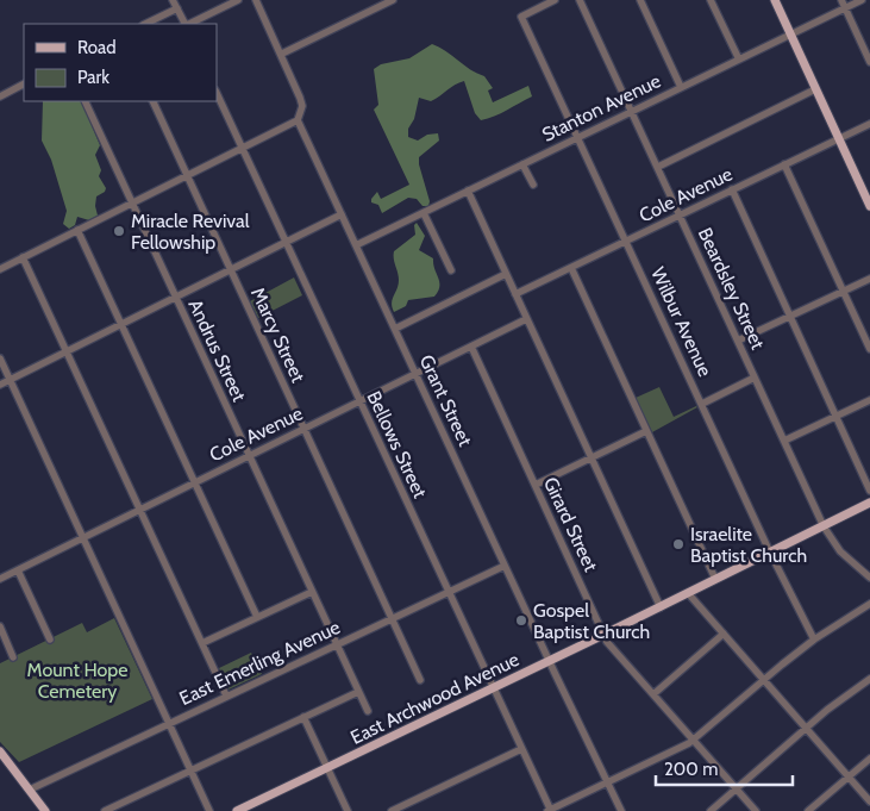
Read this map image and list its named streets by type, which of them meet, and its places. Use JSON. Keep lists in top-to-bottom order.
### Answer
{
  "streets": {
    "main road": ["East Archwood Avenue"],
    "street": [
      "Stanton Avenue",
      "Cole Avenue",
      "Beardsley Street",
      "Wilbur Avenue",
      "Marcy Street",
      "Andrus Street",
      "Grant Street",
      "Bellows Street",
      "Girard Street",
      "East Emerling Avenue"
    ]
  },
  "crossings": [
    ["Stanton Avenue", "Beardsley Street"],
    ["Stanton Avenue", "Wilbur Avenue"],
    ["Stanton Avenue", "Grant Street"],
    ["Cole Avenue", "Beardsley Street"],
    ["Cole Avenue", "Wilbur Avenue"],
    ["Cole Avenue", "Marcy Street"],
    ["Cole Avenue", "Andrus Street"],
    ["Cole Avenue", "Grant Street"],
    ["Cole Avenue", "Bellows Street"],
    ["Cole Avenue", "Girard Street"],
    ["Beardsley Street", "East Archwood Avenue"],
    ["Wilbur Avenue", "East Archwood Avenue"],
    ["Marcy Street", "East Emerling Avenue"],
    ["Andrus Street", "East Emerling Avenue"],
    ["Grant Street", "East Emerling Avenue"],
    ["Grant Street", "East Archwood Avenue"],
    ["Bellows Street", "East Emerling Avenue"],
    ["Bellows Street", "East Archwood Avenue"],
    ["Girard Street", "East Archwood Avenue"]
  ],
  "parks": ["Mount Hope Cemetery"],
  "places": ["Miracle Revival Fellowship", "Israelite Baptist Church", "Gospel Baptist Church"],
  "legend": ["Road", "Park"],
  "scale_bar": "200 m"
}
